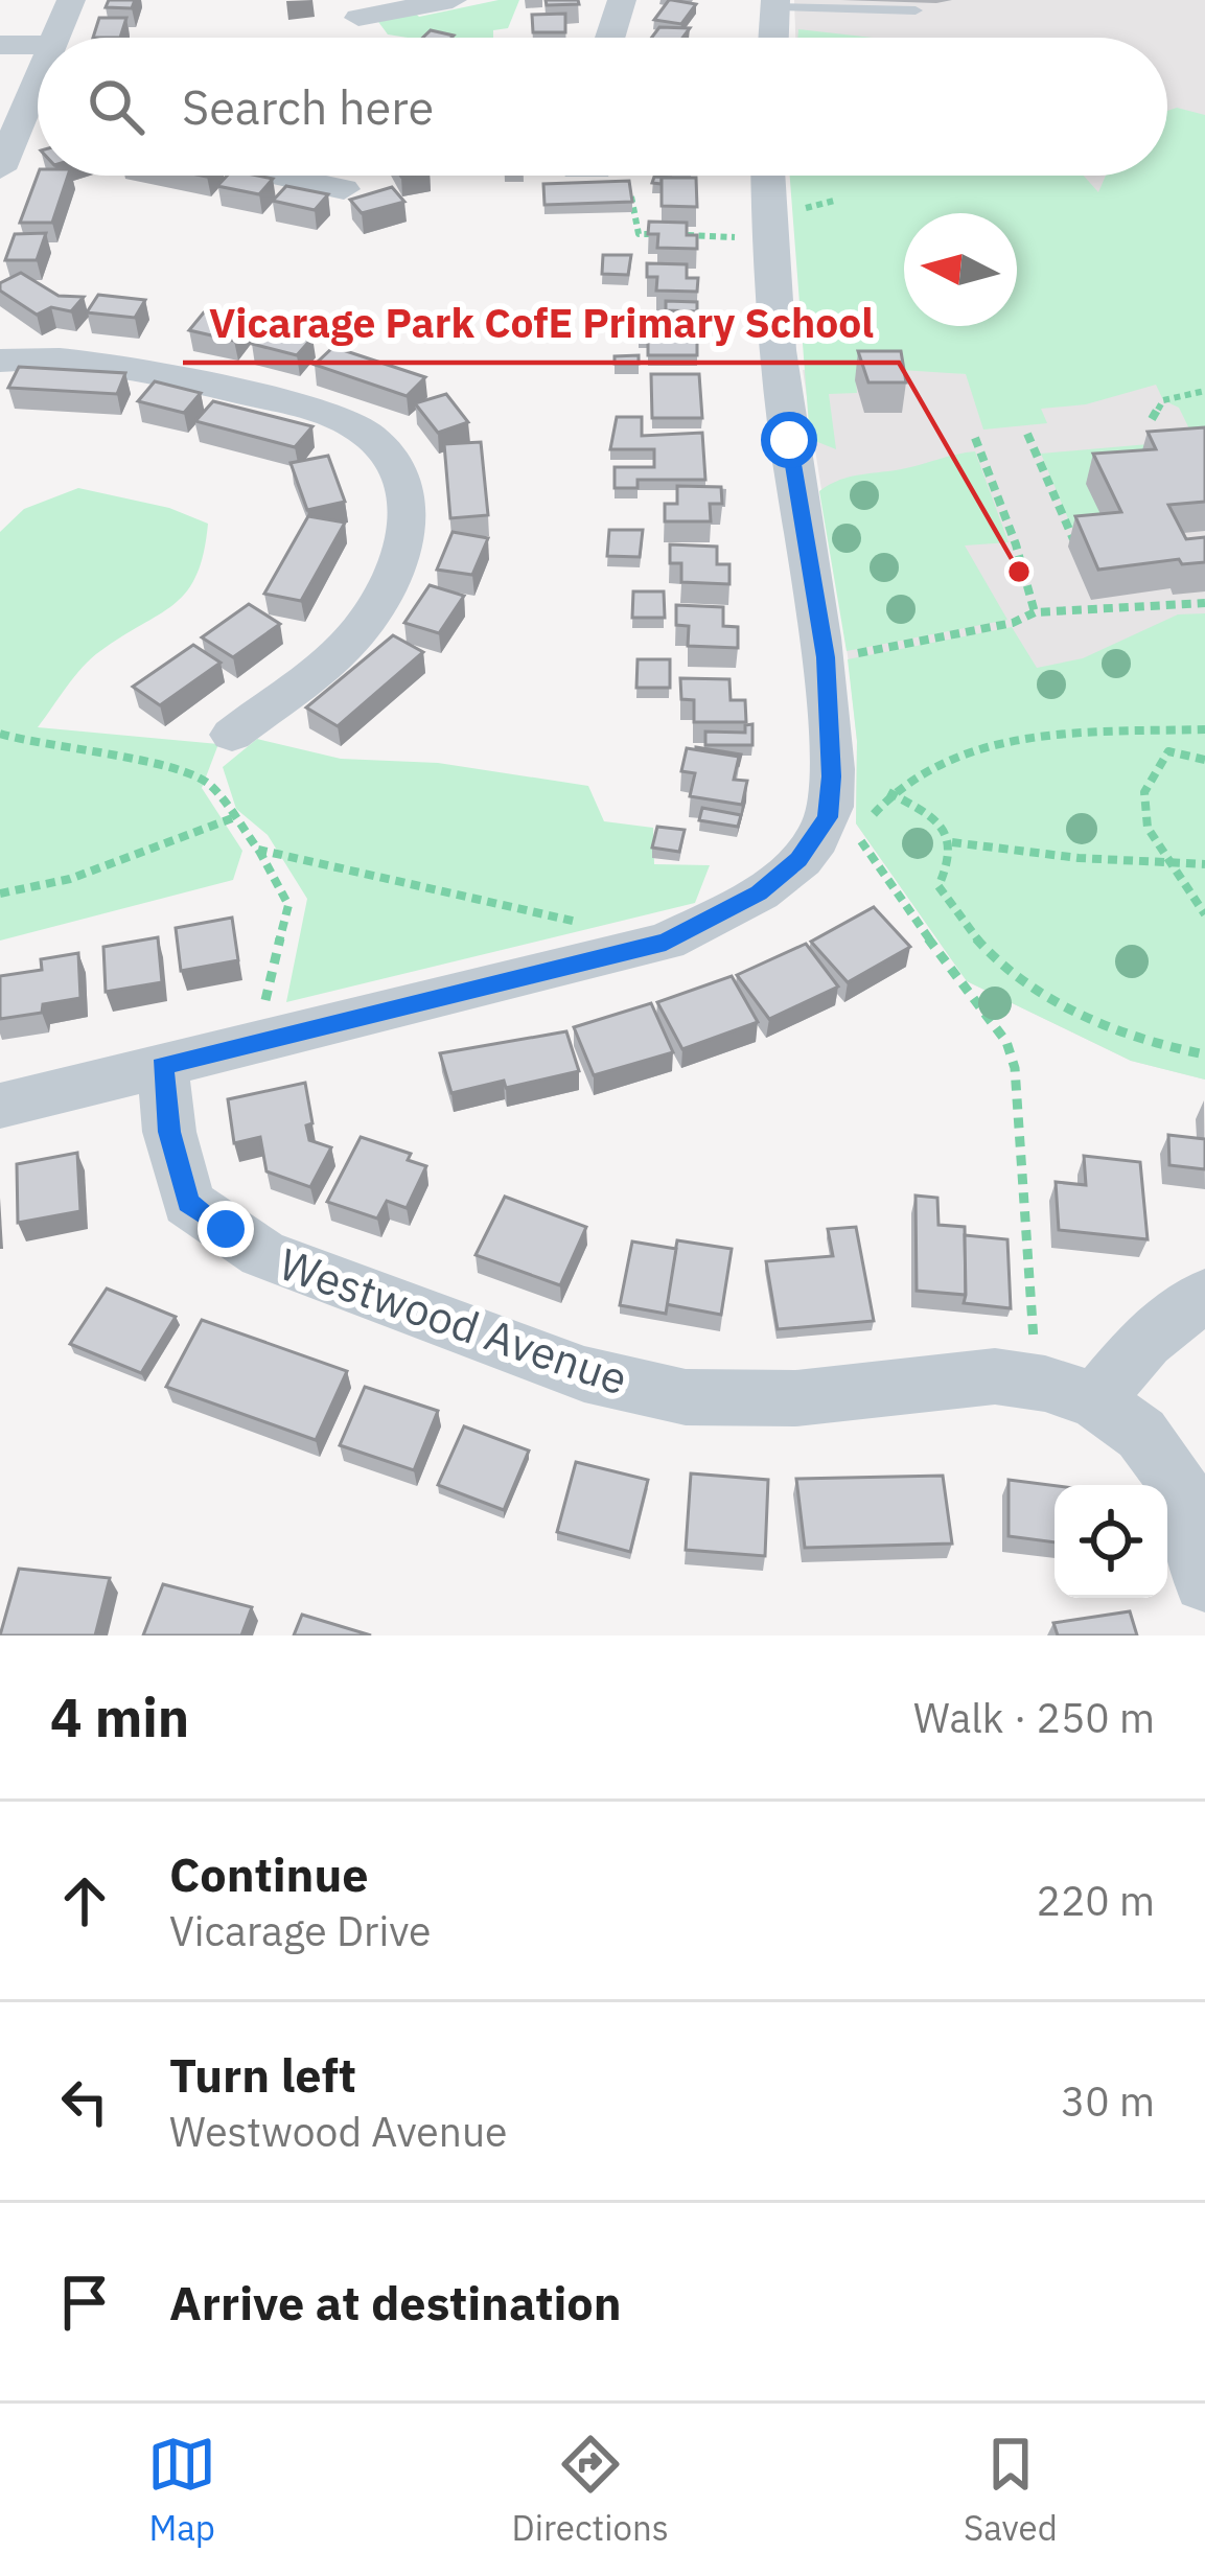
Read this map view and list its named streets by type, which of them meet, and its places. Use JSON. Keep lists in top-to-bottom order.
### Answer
{
  "streets": {
    "street": ["Westwood Avenue"]
  },
  "places": ["Vicarage Park CofE Primary School"],
  "north": "left",
  "page": {
    "search": "Search here",
    "heading": ["4 min", "Walk · 250 m"],
    "list": [
      ["Continue", "Vicarage Drive", "220 m"],
      ["Turn left", "Westwood Avenue", "30 m"],
      "Arrive at destination"
    ],
    "nav": ["Map", "Directions", "Saved"]
  }
}
